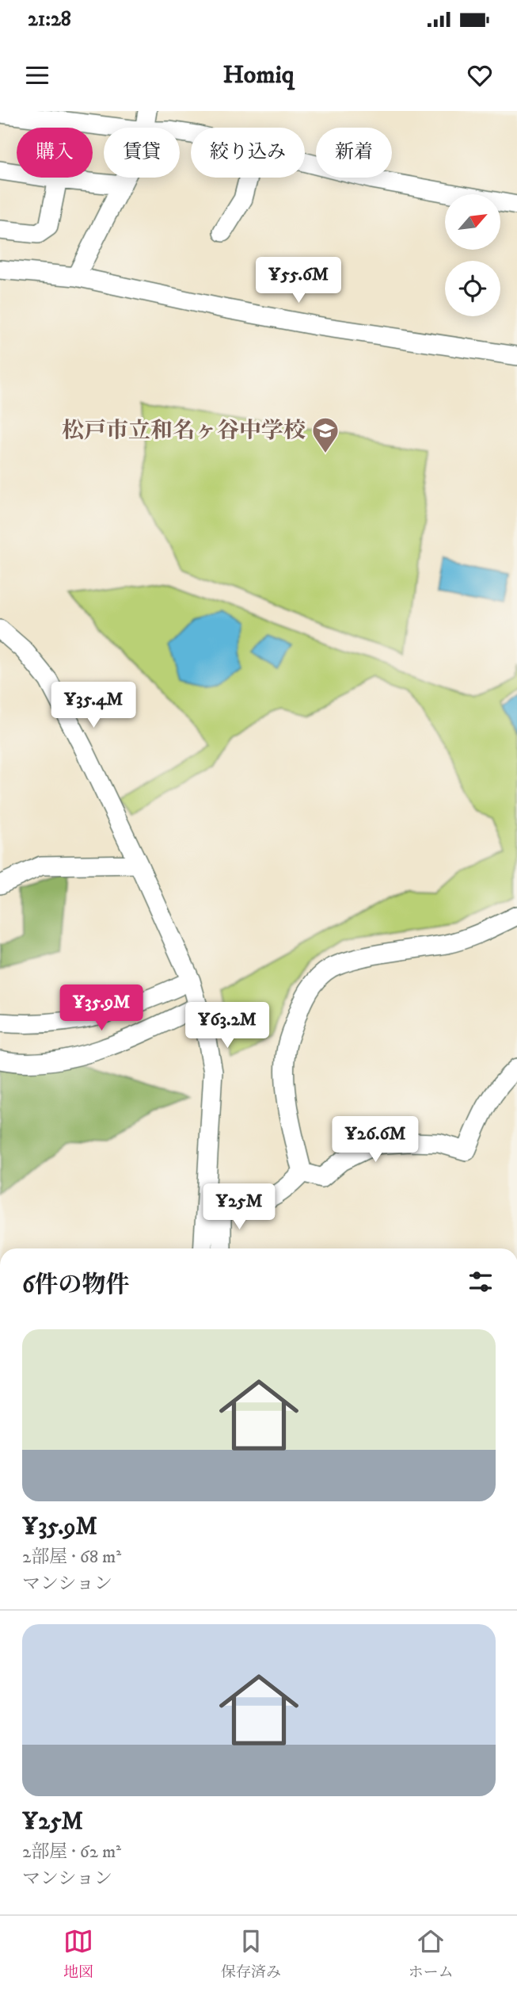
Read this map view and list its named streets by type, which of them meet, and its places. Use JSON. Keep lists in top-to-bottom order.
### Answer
{
  "places": {
    "school or university": ["松戸市立和名ヶ谷中学校"]
  },
  "north": "top right",
  "page": {
    "status": "21:28",
    "header": "Homiq",
    "chip": [
      "購入",
      "賃貸",
      "絞り込み",
      "新着"
    ],
    "price": [
      "¥55.6M",
      "¥35.4M",
      "¥35.9M",
      "¥63.2M",
      "¥26.6M",
      "¥25M"
    ],
    "heading": "6件の物件",
    "list": [
      {
        "name": "¥35.9M",
        "note": "2部屋 · 68 m² · マンション"
      },
      {
        "name": "¥25M",
        "note": "2部屋 · 62 m² · マンション"
      }
    ],
    "tabs": ["地図", "保存済み", "ホーム"]
  }
}
